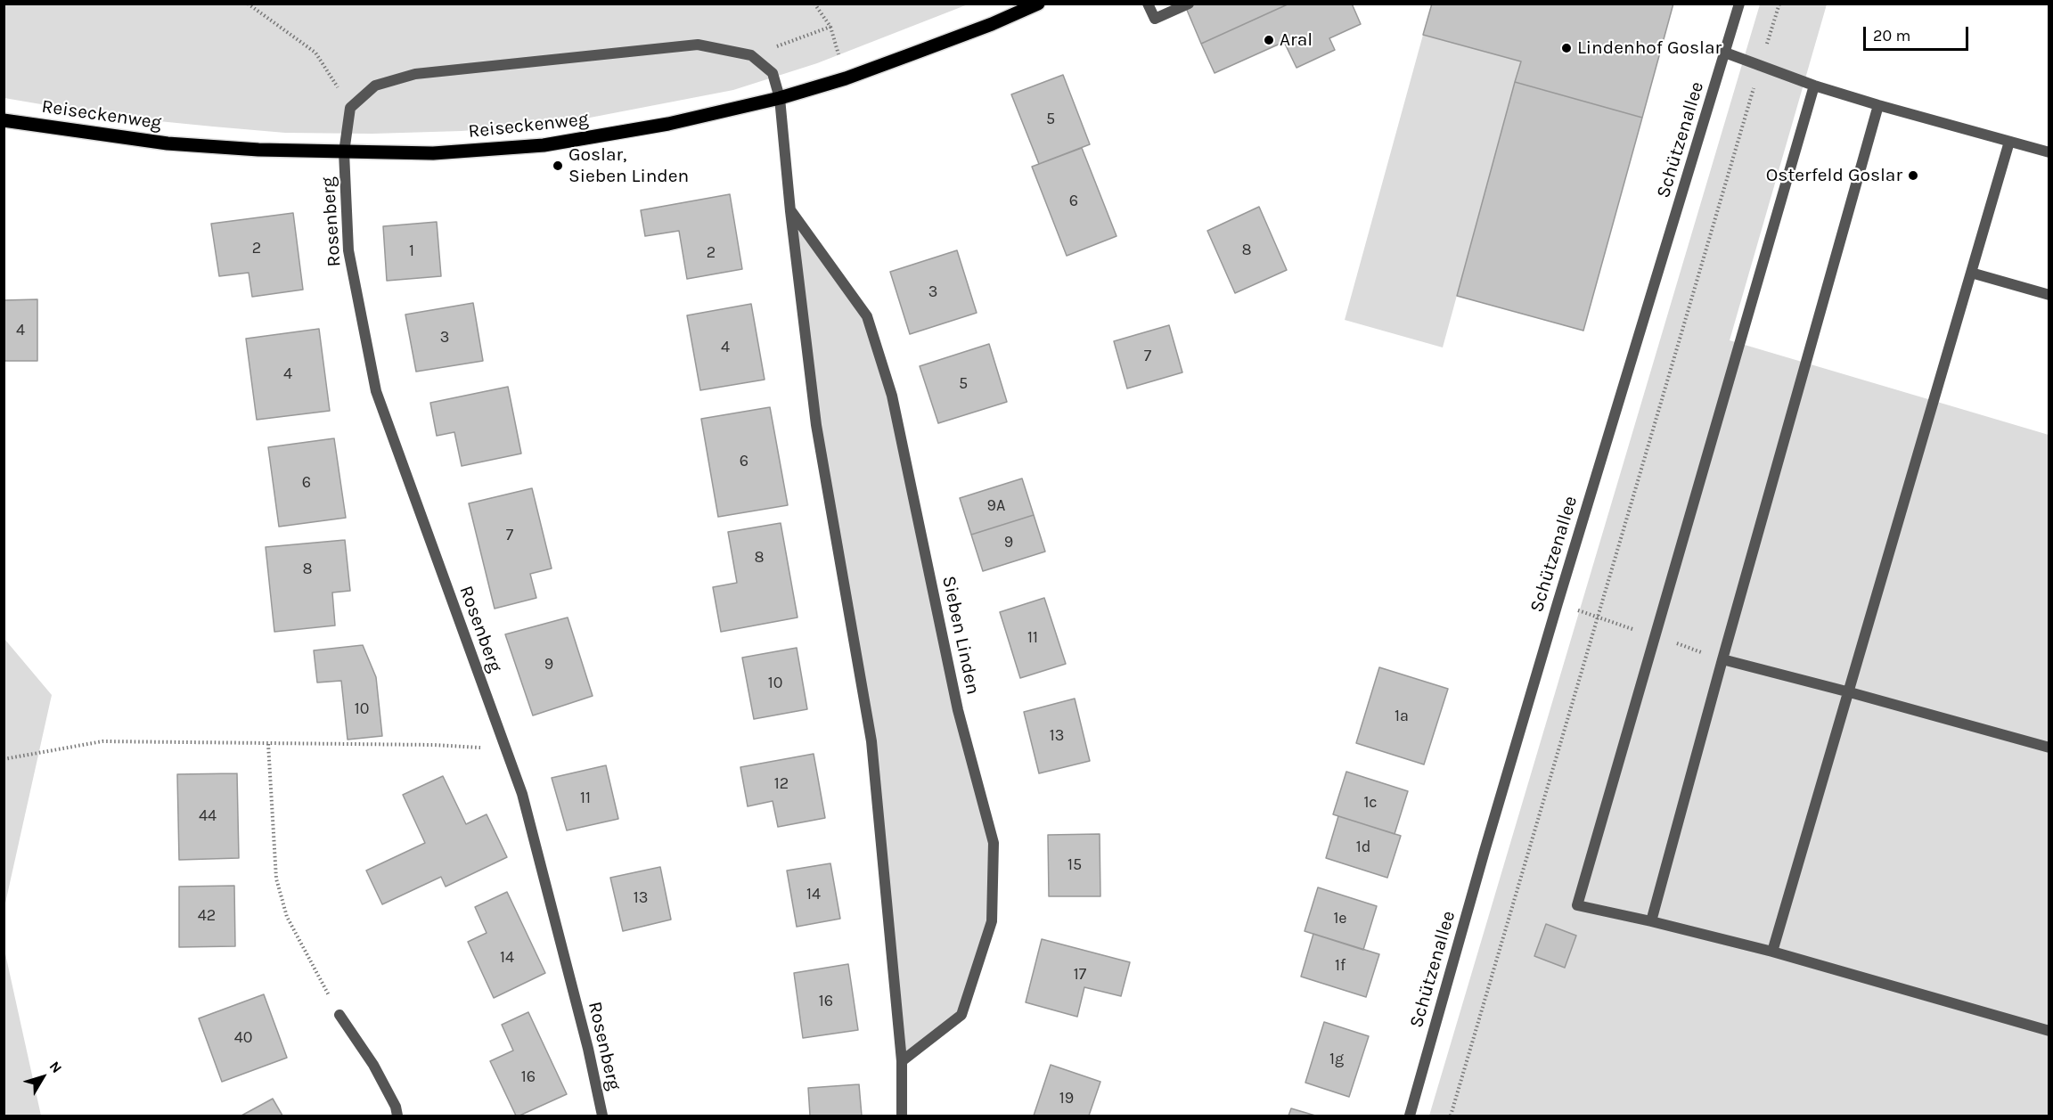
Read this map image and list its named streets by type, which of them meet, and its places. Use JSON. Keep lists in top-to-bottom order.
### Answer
{
  "streets": {
    "main road": ["Reiseckenweg"],
    "street": ["Schützenallee", "Rosenberg", "Sieben Linden"]
  },
  "crossings": [
    ["Reiseckenweg", "Rosenberg"]
  ],
  "places": [
    "Aral",
    "Lindenhof Goslar",
    "Goslar, Sieben Linden",
    "Osterfeld Goslar"
  ],
  "house_numbers": [
    "5",
    "6",
    "2",
    "8",
    "1",
    "2",
    "3",
    "4",
    "3",
    "4",
    "7",
    "4",
    "5",
    "6",
    "6",
    "9A",
    "7",
    "9",
    "8",
    "8",
    "11",
    "9",
    "10",
    "10",
    "1a",
    "13",
    "12",
    "11",
    "1c",
    "44",
    "1d",
    "15",
    "14",
    "13",
    "42",
    "1e",
    "14",
    "1f",
    "17",
    "16",
    "40",
    "1g",
    "16",
    "19"
  ],
  "scale_bar": "20 m",
  "north": "top right"
}
